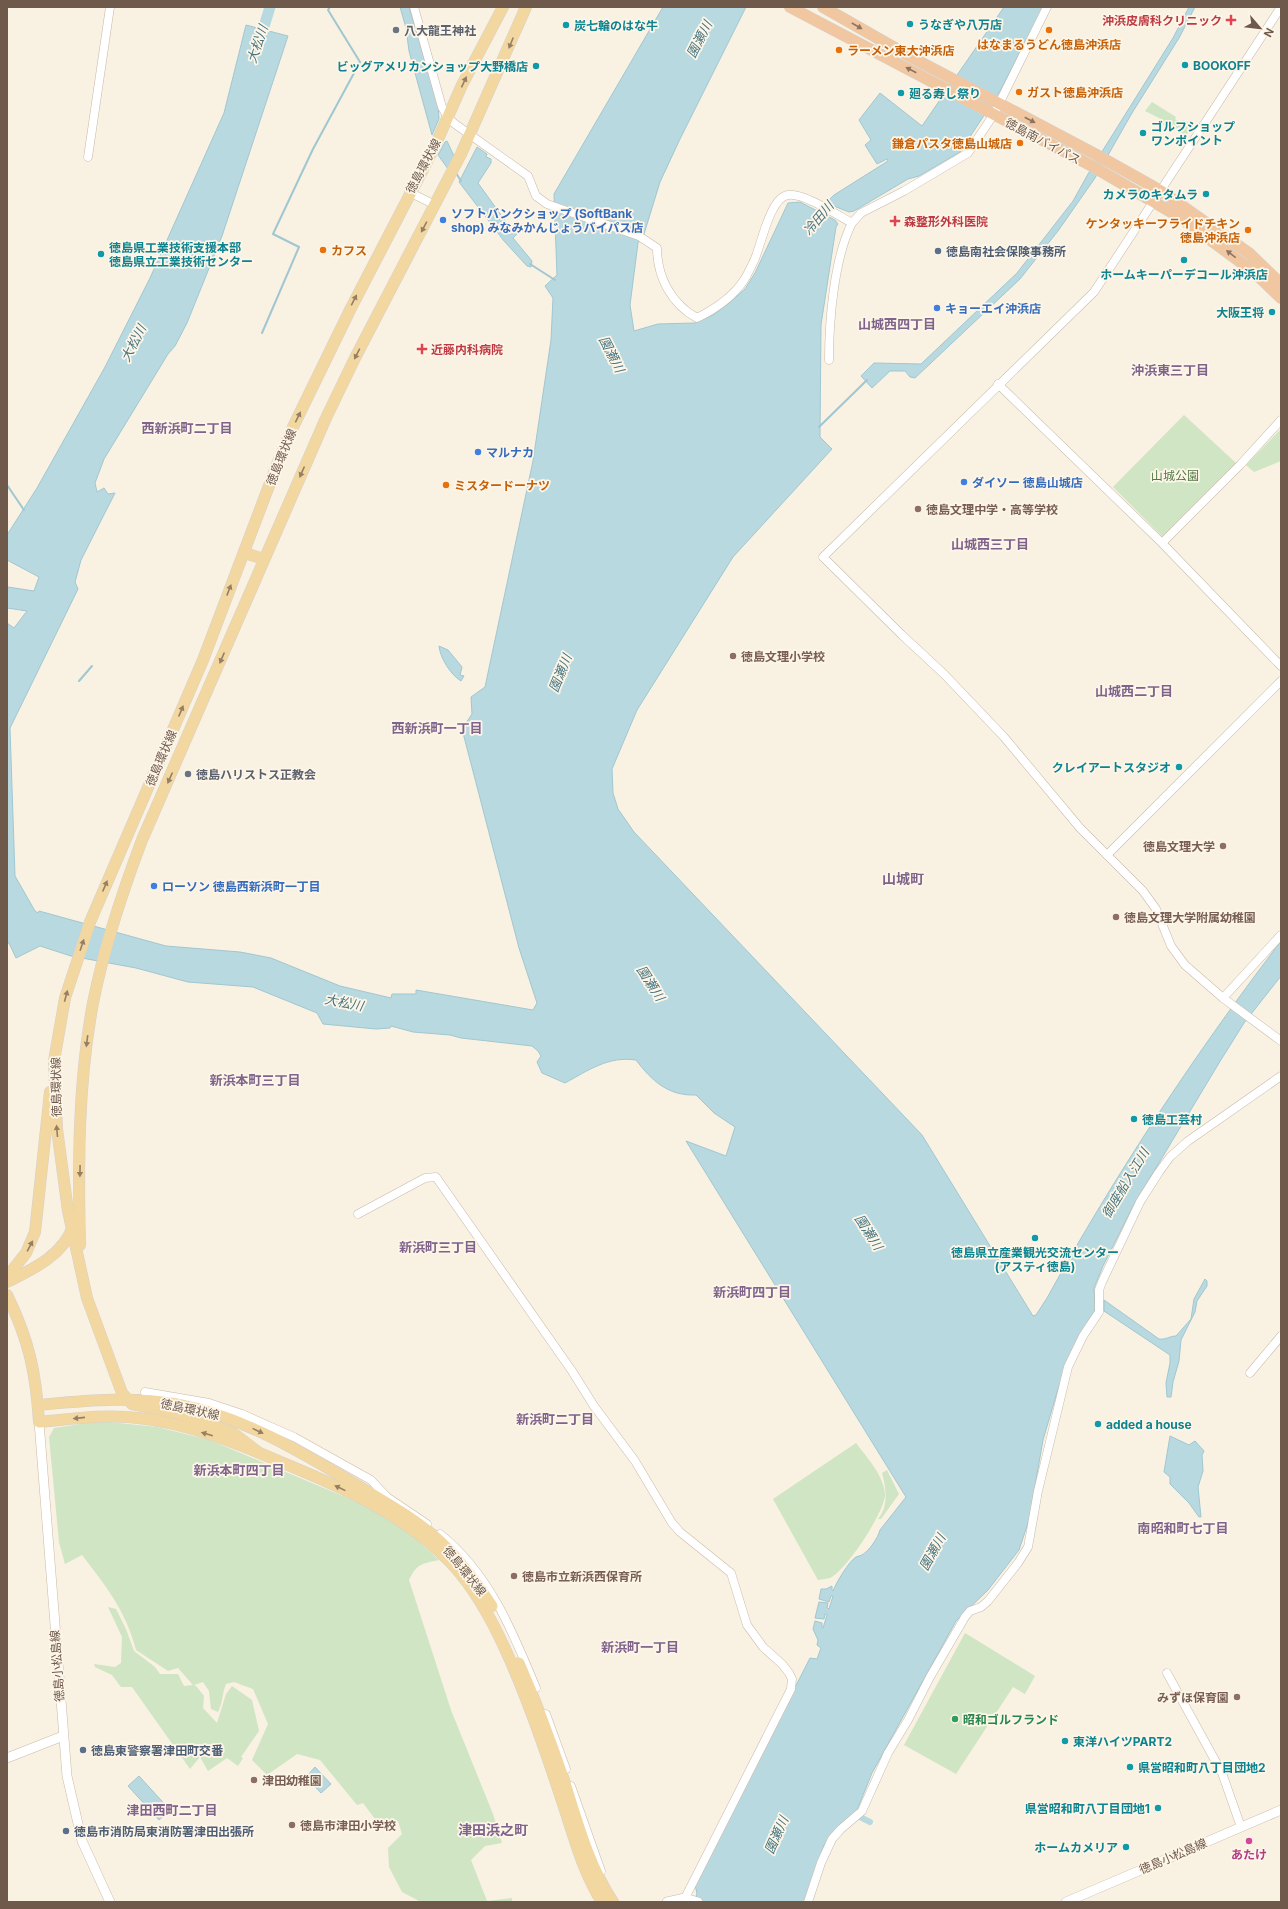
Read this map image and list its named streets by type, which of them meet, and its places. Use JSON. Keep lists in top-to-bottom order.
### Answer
{
  "streets": {
    "highway": ["徳島南バイパス"],
    "main road": ["徳島環状線", "徳島小松島線"]
  },
  "crossings": [
    ["徳島環状線", "徳島小松島線"]
  ],
  "districts": [
    "山城西四丁目",
    "沖浜東三丁目",
    "西新浜町二丁目",
    "山城西三丁目",
    "山城西二丁目",
    "西新浜町一丁目",
    "山城町",
    "新浜本町三丁目",
    "新浜町三丁目",
    "新浜町四丁目",
    "新浜町二丁目",
    "新浜本町四丁目",
    "南昭和町七丁目",
    "新浜町一丁目",
    "津田西町二丁目",
    "津田浜之町"
  ],
  "water": [
    "園瀬川",
    "大松川",
    "冷田川",
    "御座船入江川"
  ],
  "parks": ["山城公園"],
  "places": {
    "health": ["沖浜皮膚科クリニック", "森整形外科医院", "近藤内科病院"],
    "other": [
      "うなぎや八万店",
      "炭七輪のはな牛",
      "八大龍王神社",
      "はなまるうどん徳島沖浜店",
      "ラーメン東大沖浜店",
      "BOOKOFF",
      "ビッグアメリカンショップ大野橋店",
      "ガスト徳島沖浜店",
      "廻る寿し祭り",
      "ゴルフショップ ワンポイント",
      "鎌倉パスタ徳島山城店",
      "カメラのキタムラ",
      "ソフトバンクショップ (SoftBank shop) みなみかんじょうバイパス店",
      "ケンタッキーフライドチキン 徳島沖浜店",
      "カフス",
      "徳島南社会保険事務所",
      "徳島県工業技術支援本部 徳島県立工業技術センター",
      "ホームキーパーデコール沖浜店",
      "キョーエイ沖浜店",
      "大阪王将",
      "マルナカ",
      "ダイソー 徳島山城店",
      "ミスタードーナツ",
      "徳島文理中学・高等学校",
      "徳島文理小学校",
      "クレイアートスタジオ",
      "徳島ハリストス正教会",
      "徳島文理大学",
      "ローソン 徳島西新浜町一丁目",
      "徳島文理大学附属幼稚園",
      "徳島工芸村",
      "徳島県立産業観光交流センター (アスティ徳島)",
      "added a house",
      "徳島市立新浜西保育所",
      "みずほ保育園",
      "昭和ゴルフランド",
      "東洋ハイツPART2",
      "徳島東警察署津田町交番",
      "県営昭和町八丁目団地2",
      "津田幼稚園",
      "県営昭和町八丁目団地1",
      "徳島市津田小学校",
      "徳島市消防局東消防署津田出張所",
      "あたけ",
      "ホームカメリア"
    ]
  },
  "north": "bottom right"
}
